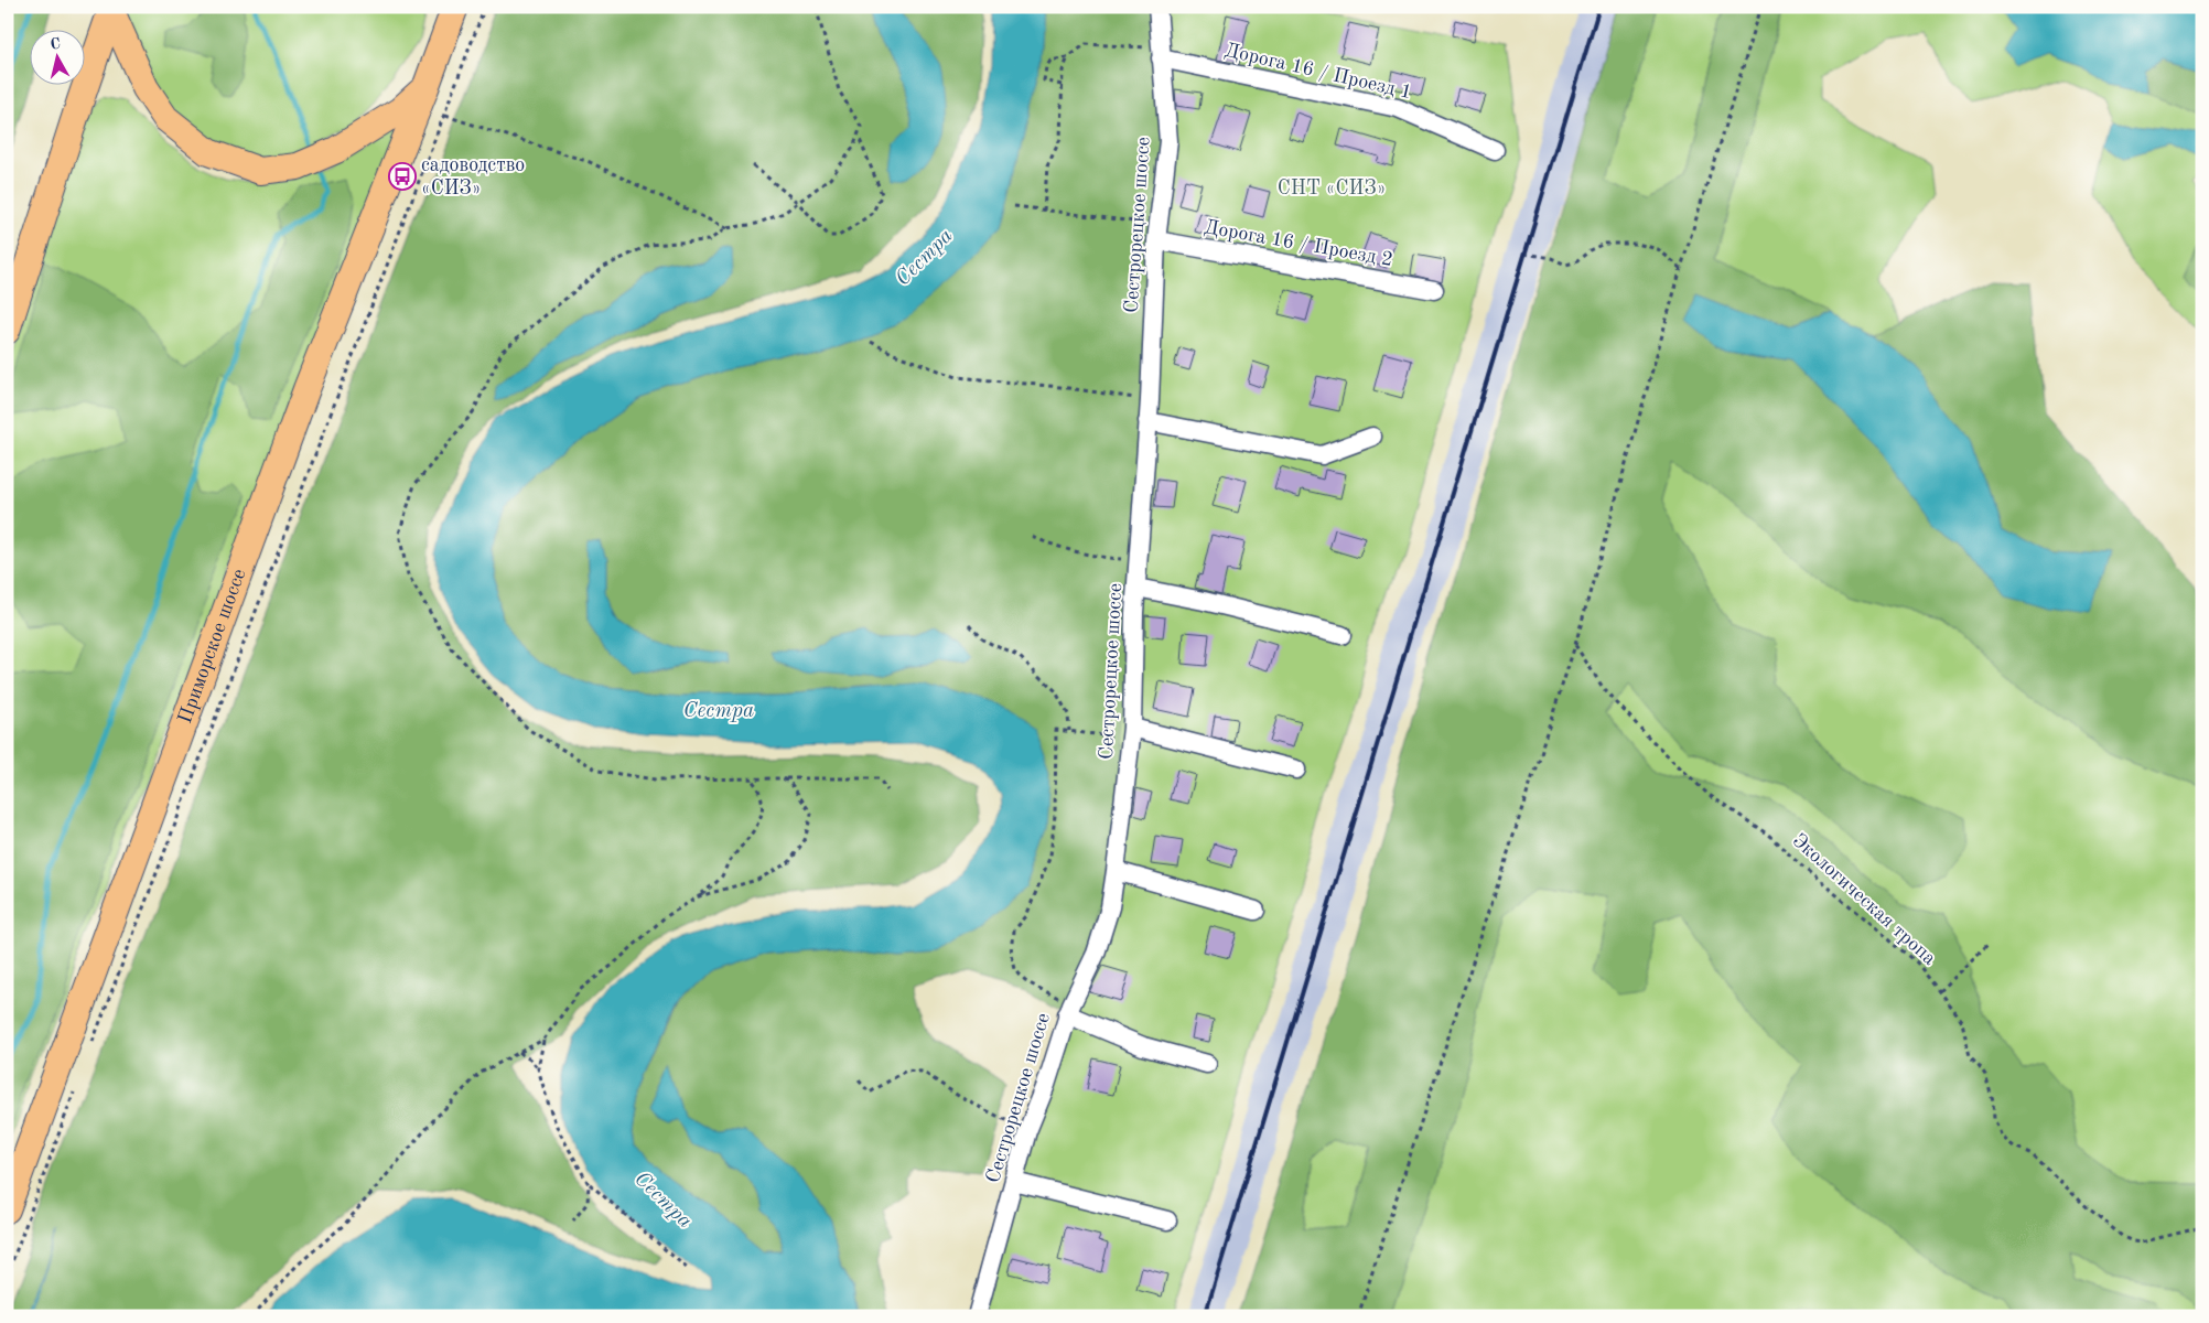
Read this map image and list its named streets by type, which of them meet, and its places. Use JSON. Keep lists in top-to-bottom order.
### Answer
{
  "streets": {
    "highway": ["Приморское шоссе"],
    "street": ["Дорога 16 / Проезд 1", "Сестрорецкое шоссе", "Дорога 16 / Проезд 2"],
    "path": ["Экологическая тропа"]
  },
  "crossings": [
    ["Дорога 16 / Проезд 1", "Сестрорецкое шоссе"],
    ["Сестрорецкое шоссе", "Дорога 16 / Проезд 2"]
  ],
  "water": ["Сестра"],
  "parks": ["СНТ «СИЗ»"],
  "places": {
    "bus stop": ["садоводство «СИЗ»"]
  },
  "north": "top"
}
